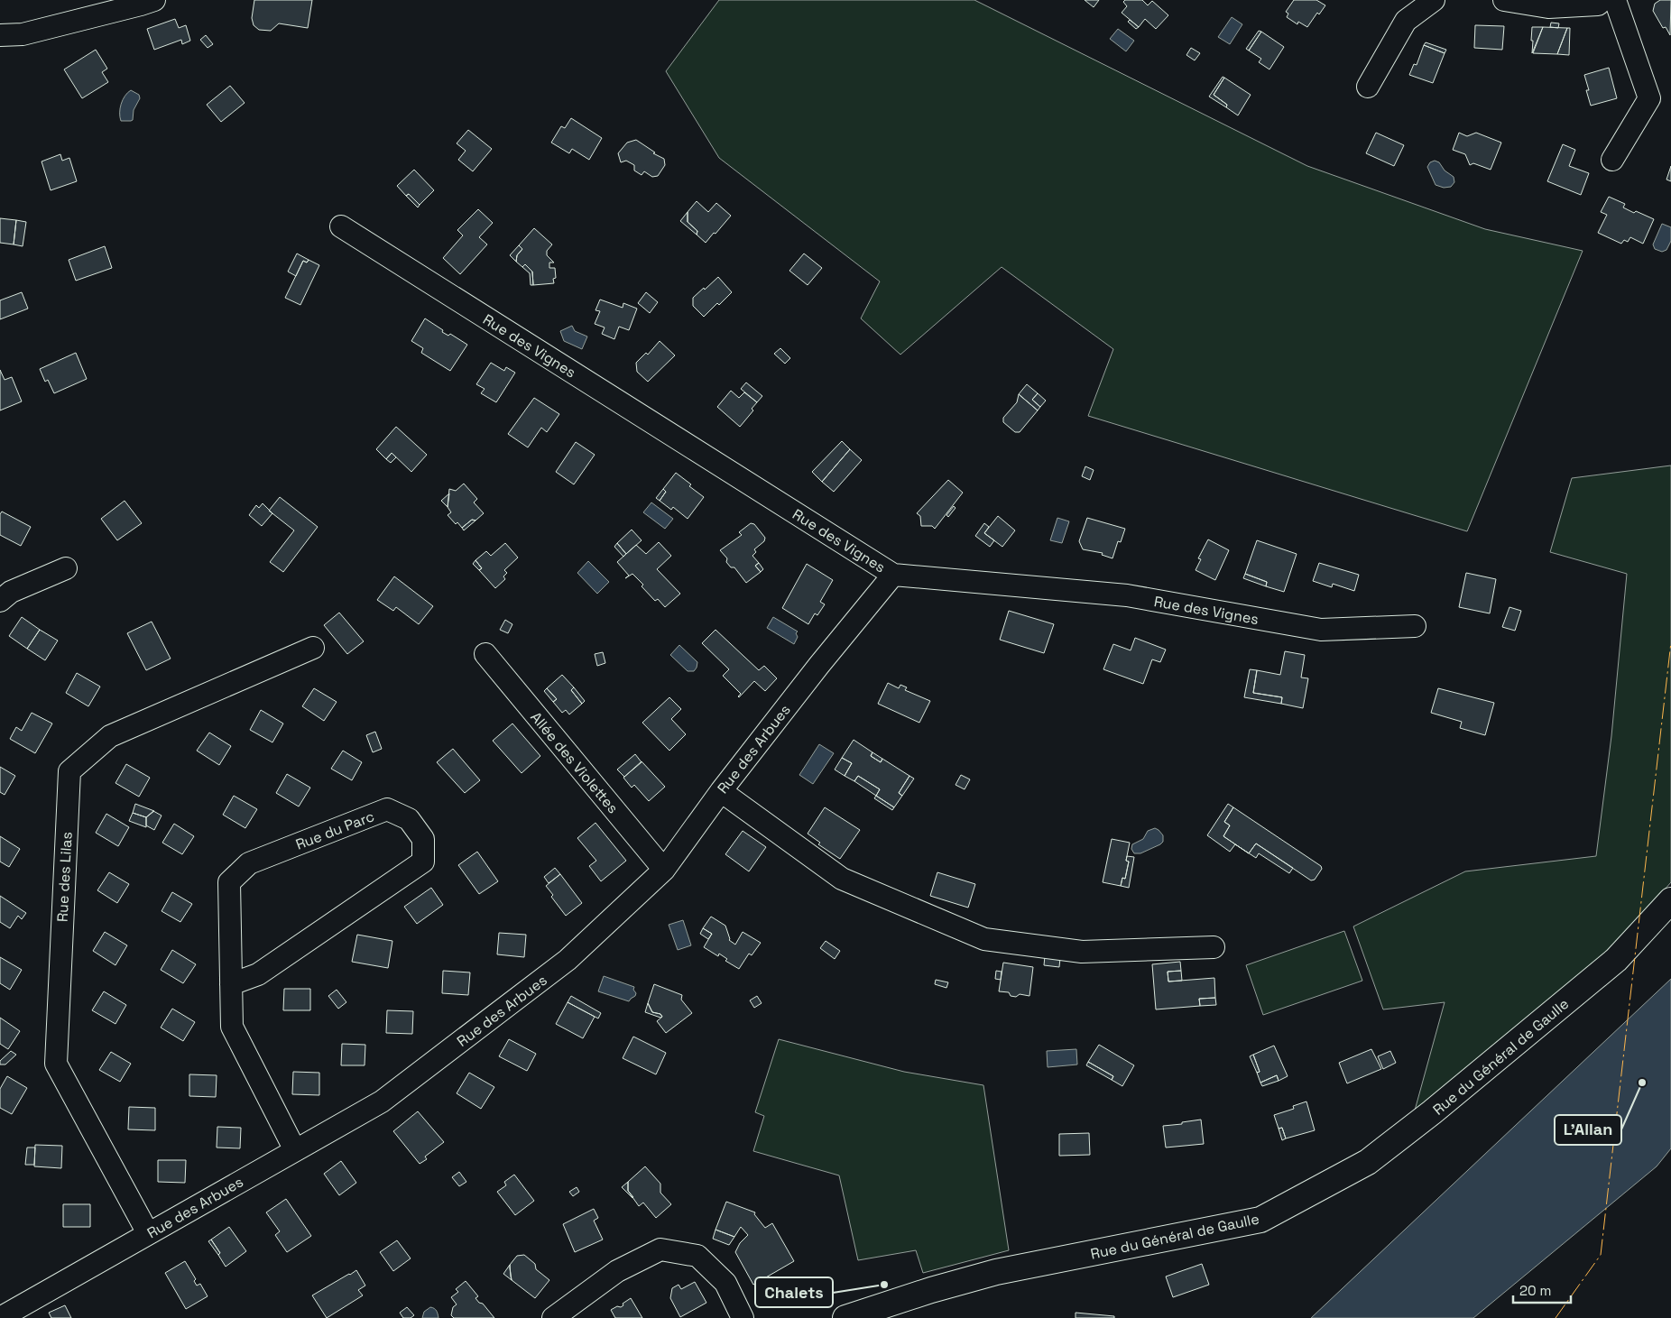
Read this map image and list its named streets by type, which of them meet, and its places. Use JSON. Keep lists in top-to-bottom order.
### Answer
{
  "streets": {
    "main road": ["Rue du Général de Gaulle"],
    "street": [
      "Rue des Vignes",
      "Rue des Arbues",
      "Allée des Violettes",
      "Rue du Parc",
      "Rue des Lilas"
    ]
  },
  "crossings": [
    ["Rue des Vignes", "Rue des Arbues"],
    ["Rue des Arbues", "Allée des Violettes"],
    ["Rue des Arbues", "Rue du Parc"],
    ["Rue des Arbues", "Rue des Lilas"]
  ],
  "places": ["L'Allan", "Chalets"],
  "scale_bar": "20 m"
}
